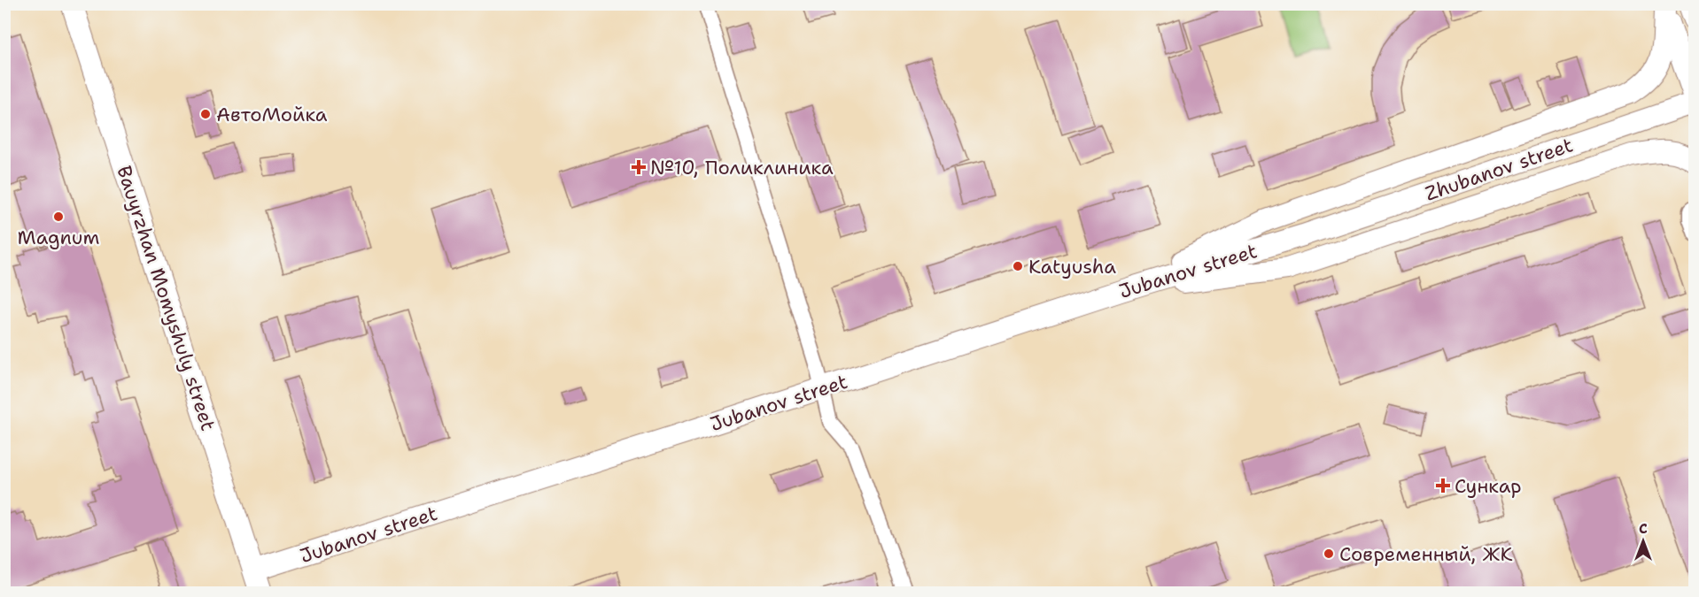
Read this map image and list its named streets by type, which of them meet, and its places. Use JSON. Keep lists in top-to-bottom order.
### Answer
{
  "streets": {
    "main road": ["Zhubanov street", "Jubanov street", "Bauyrzhan Momyshuly street"]
  },
  "crossings": [
    ["Zhubanov street", "Jubanov street"],
    ["Jubanov street", "Bauyrzhan Momyshuly street"]
  ],
  "places": {
    "other": [
      "АвтоМойка",
      "Magnum",
      "Katyusha",
      "Современный, ЖК"
    ],
    "health": ["№10, Поликлиника", "Сункар"]
  },
  "north": "top"
}
